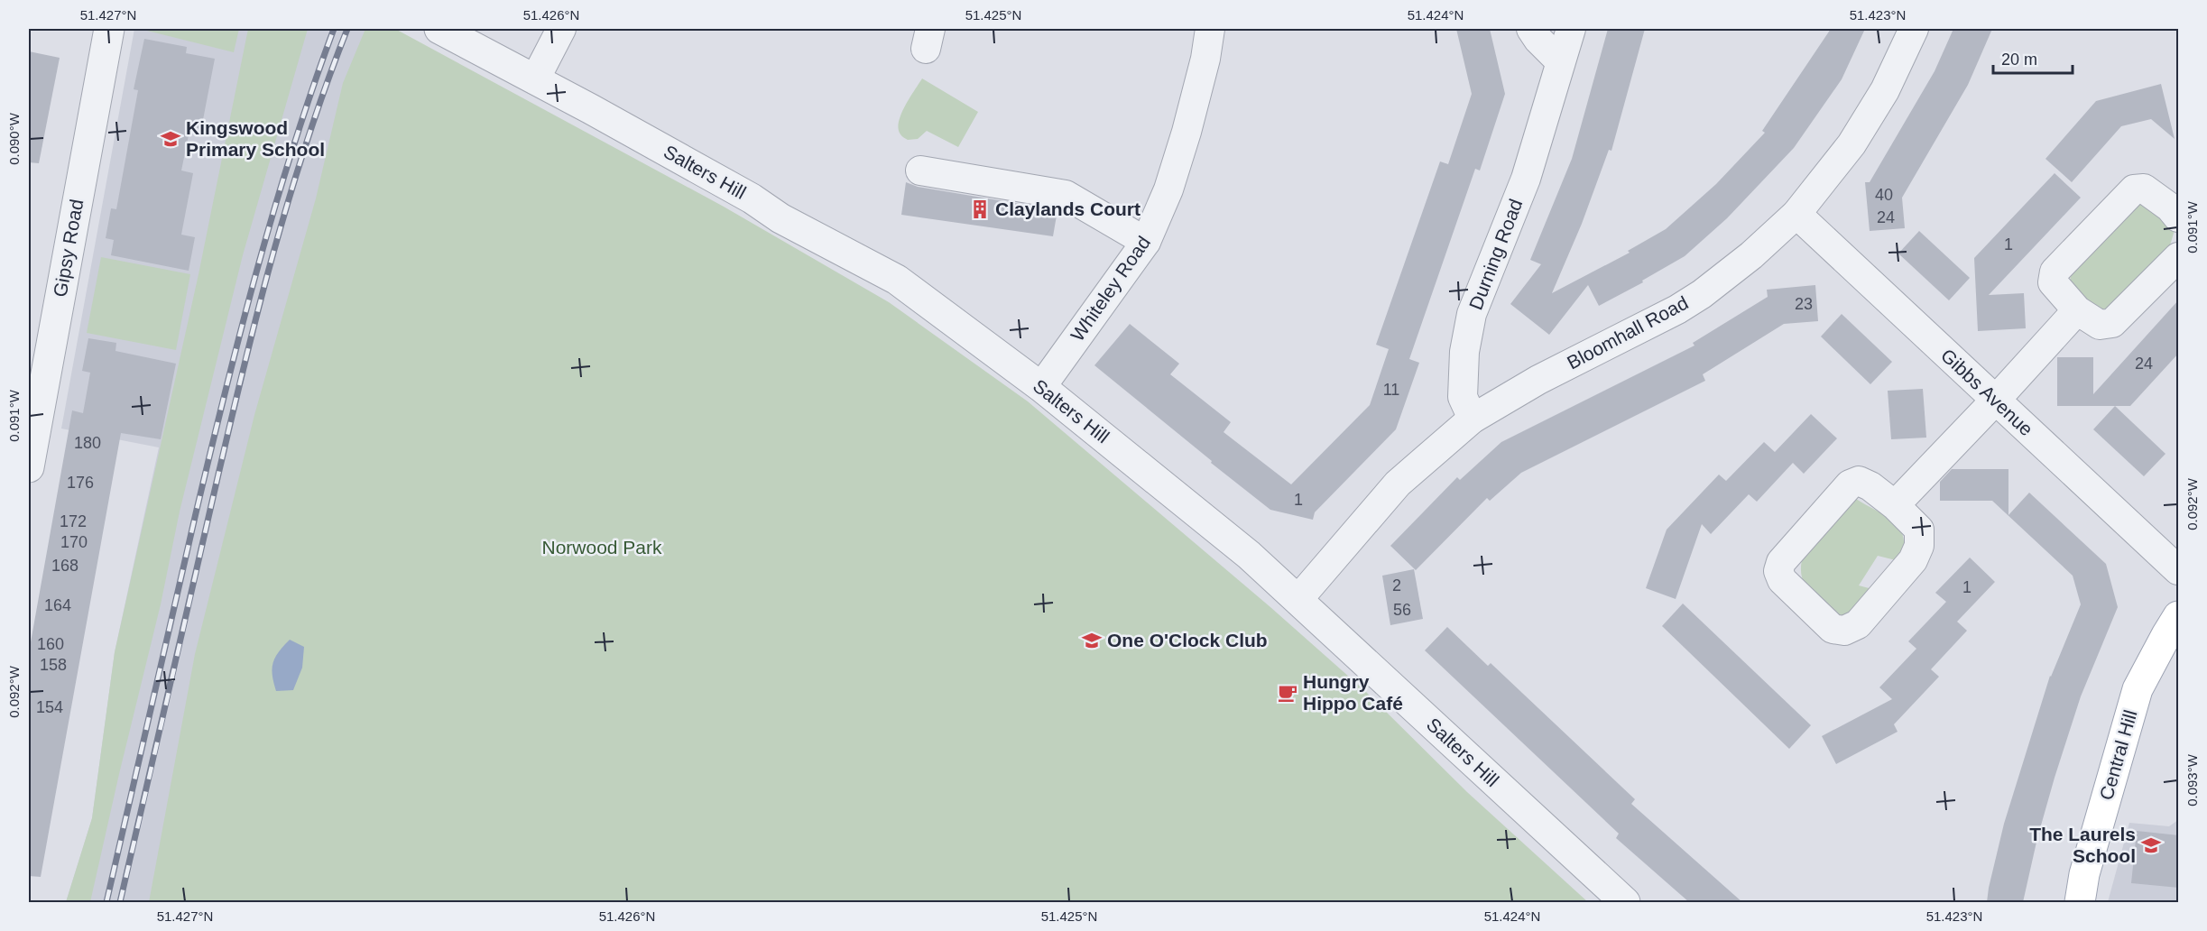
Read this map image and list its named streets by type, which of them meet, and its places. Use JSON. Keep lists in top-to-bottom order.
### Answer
{
  "streets": {
    "main road": ["Central Hill"],
    "street": [
      "Salters Hill",
      "Gipsy Road",
      "Durning Road",
      "Whiteley Road",
      "Bloomhall Road",
      "Gibbs Avenue"
    ]
  },
  "crossings": [
    ["Salters Hill", "Whiteley Road"],
    ["Salters Hill", "Bloomhall Road"],
    ["Durning Road", "Bloomhall Road"],
    ["Bloomhall Road", "Gibbs Avenue"]
  ],
  "parks": ["Norwood Park"],
  "places": {
    "school or university": ["Kingswood Primary School", "One O'Clock Club", "The Laurels School"],
    "building": ["Claylands Court"],
    "cafe": ["Hungry Hippo Café"]
  },
  "house_numbers": [
    "40",
    "24",
    "1",
    "23",
    "24",
    "11",
    "180",
    "176",
    "1",
    "172",
    "170",
    "168",
    "2",
    "1",
    "164",
    "56",
    "160",
    "158",
    "154"
  ],
  "scale_bar": "20 m",
  "coordinates": [
    "51.427°N",
    "51.426°N",
    "51.425°N",
    "51.424°N",
    "51.423°N",
    "0.090°W",
    "0.091°W",
    "0.092°W",
    "0.093°W"
  ]
}
